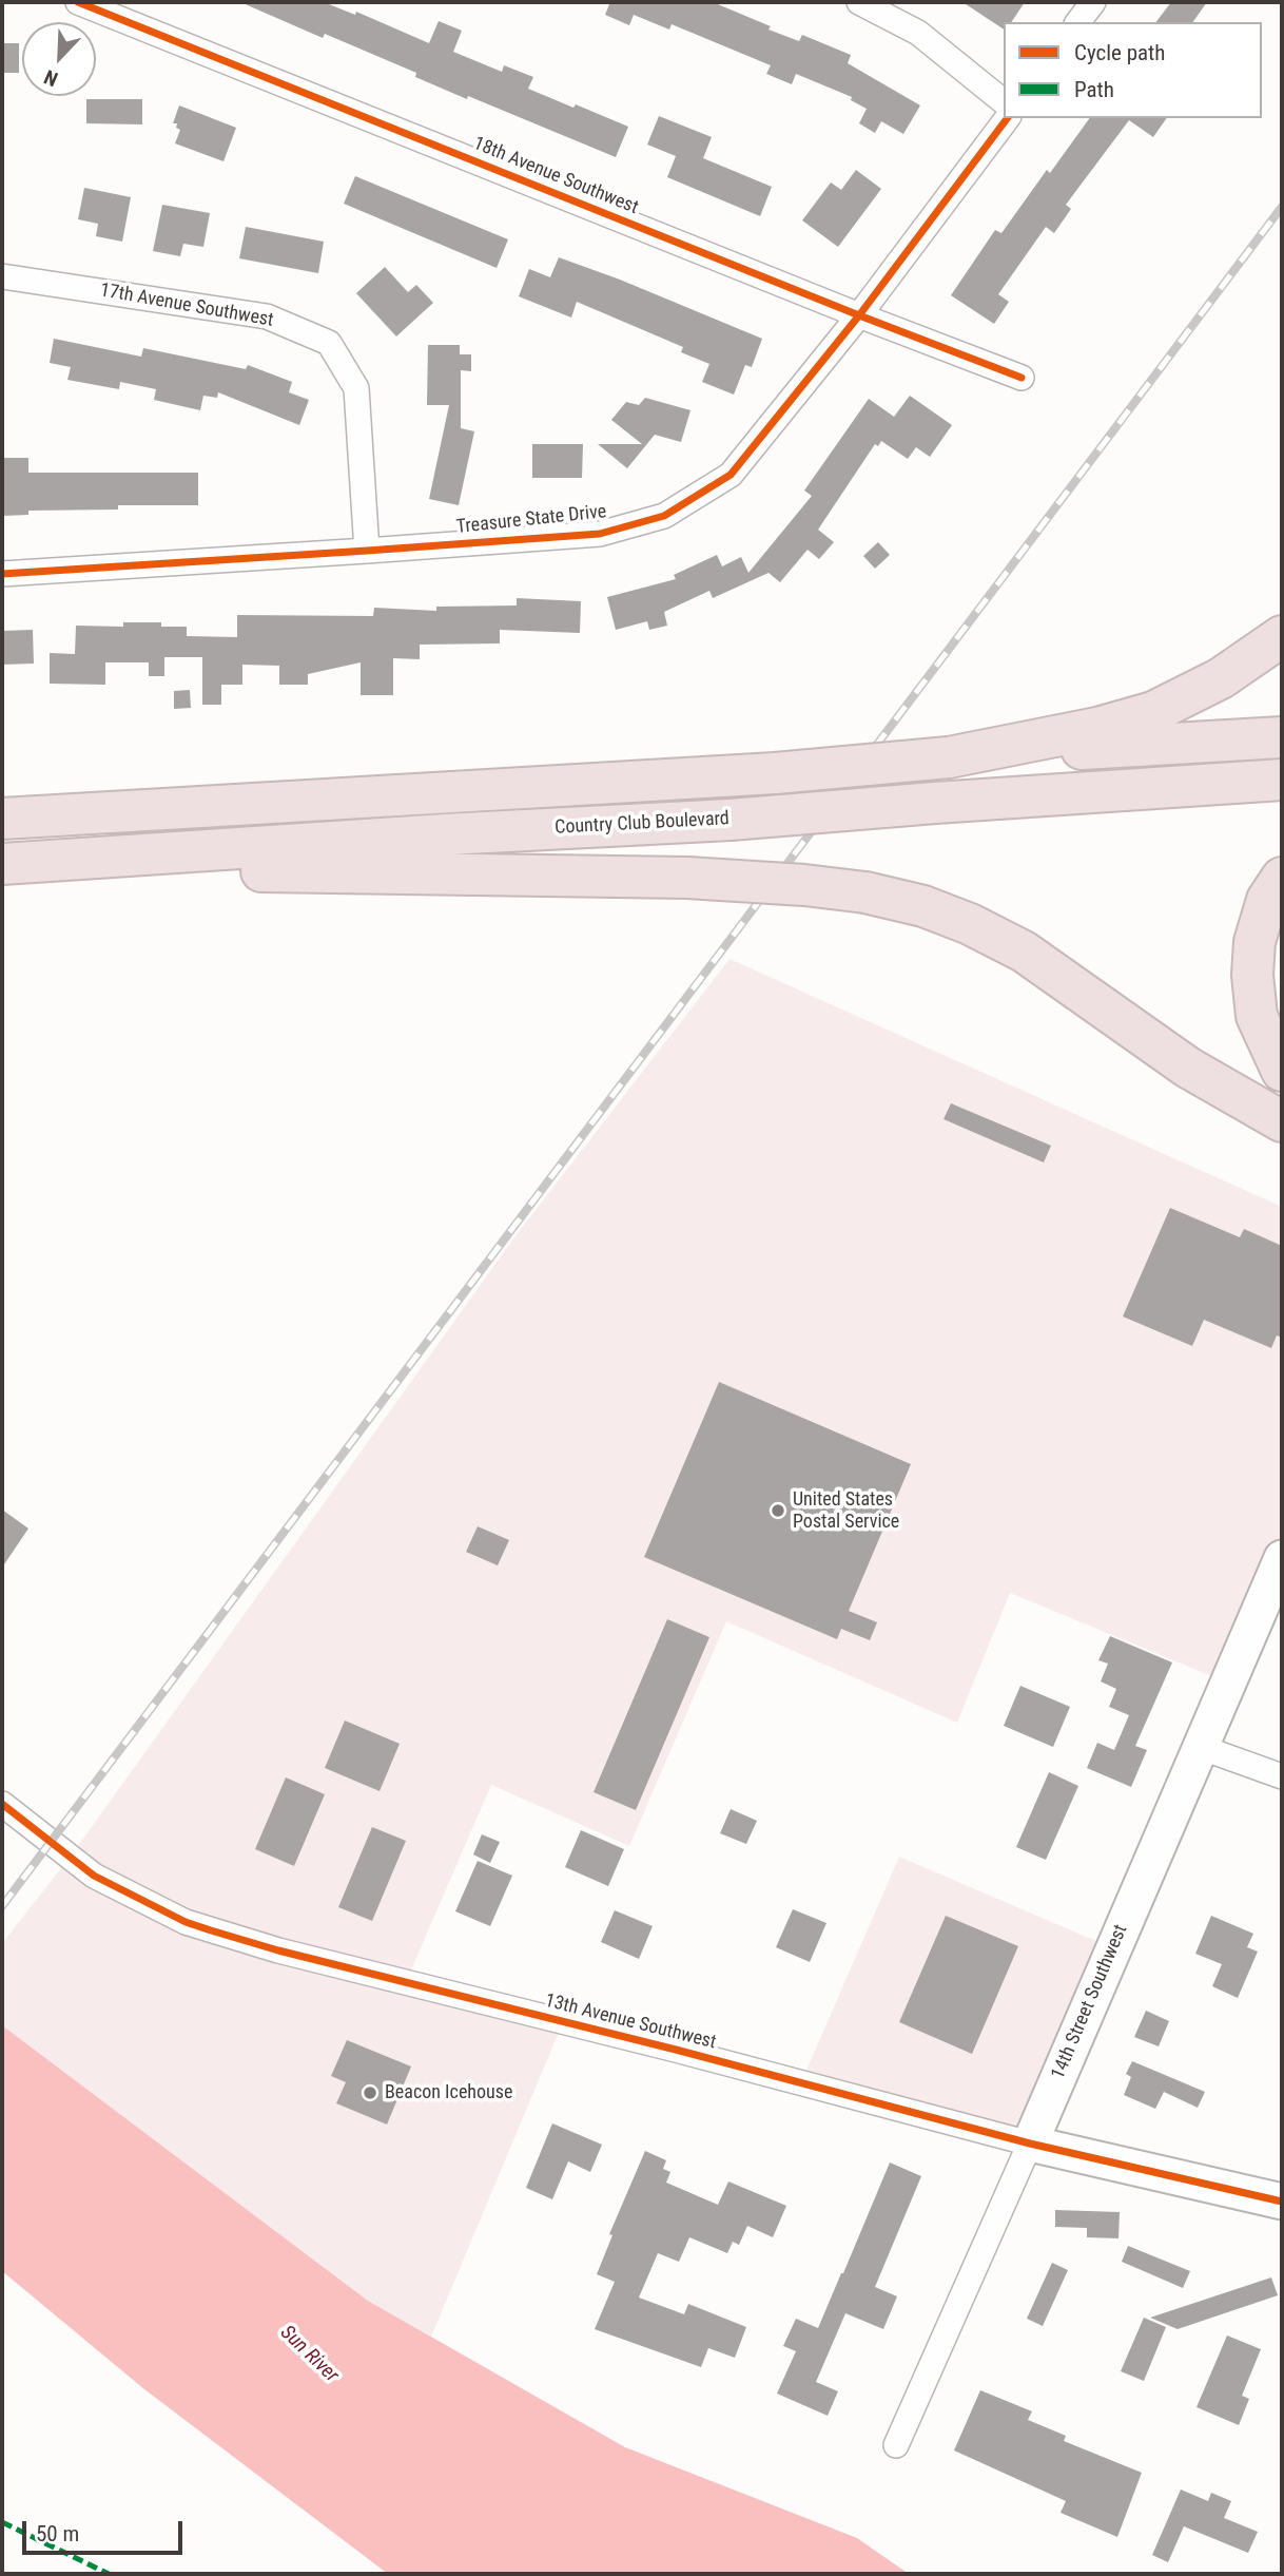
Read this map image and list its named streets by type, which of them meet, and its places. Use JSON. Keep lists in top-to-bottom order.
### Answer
{
  "streets": {
    "highway": ["Country Club Boulevard"],
    "street": [
      "18th Avenue Southwest",
      "17th Avenue Southwest",
      "Treasure State Drive",
      "14th Street Southwest",
      "13th Avenue Southwest"
    ]
  },
  "crossings": [
    ["18th Avenue Southwest", "Treasure State Drive"],
    ["17th Avenue Southwest", "Treasure State Drive"],
    ["14th Street Southwest", "13th Avenue Southwest"]
  ],
  "water": ["Sun River"],
  "places": ["United States Postal Service", "Beacon Icehouse"],
  "legend": ["Cycle path", "Path"],
  "scale_bar": "50 m",
  "north": "bottom left"
}
